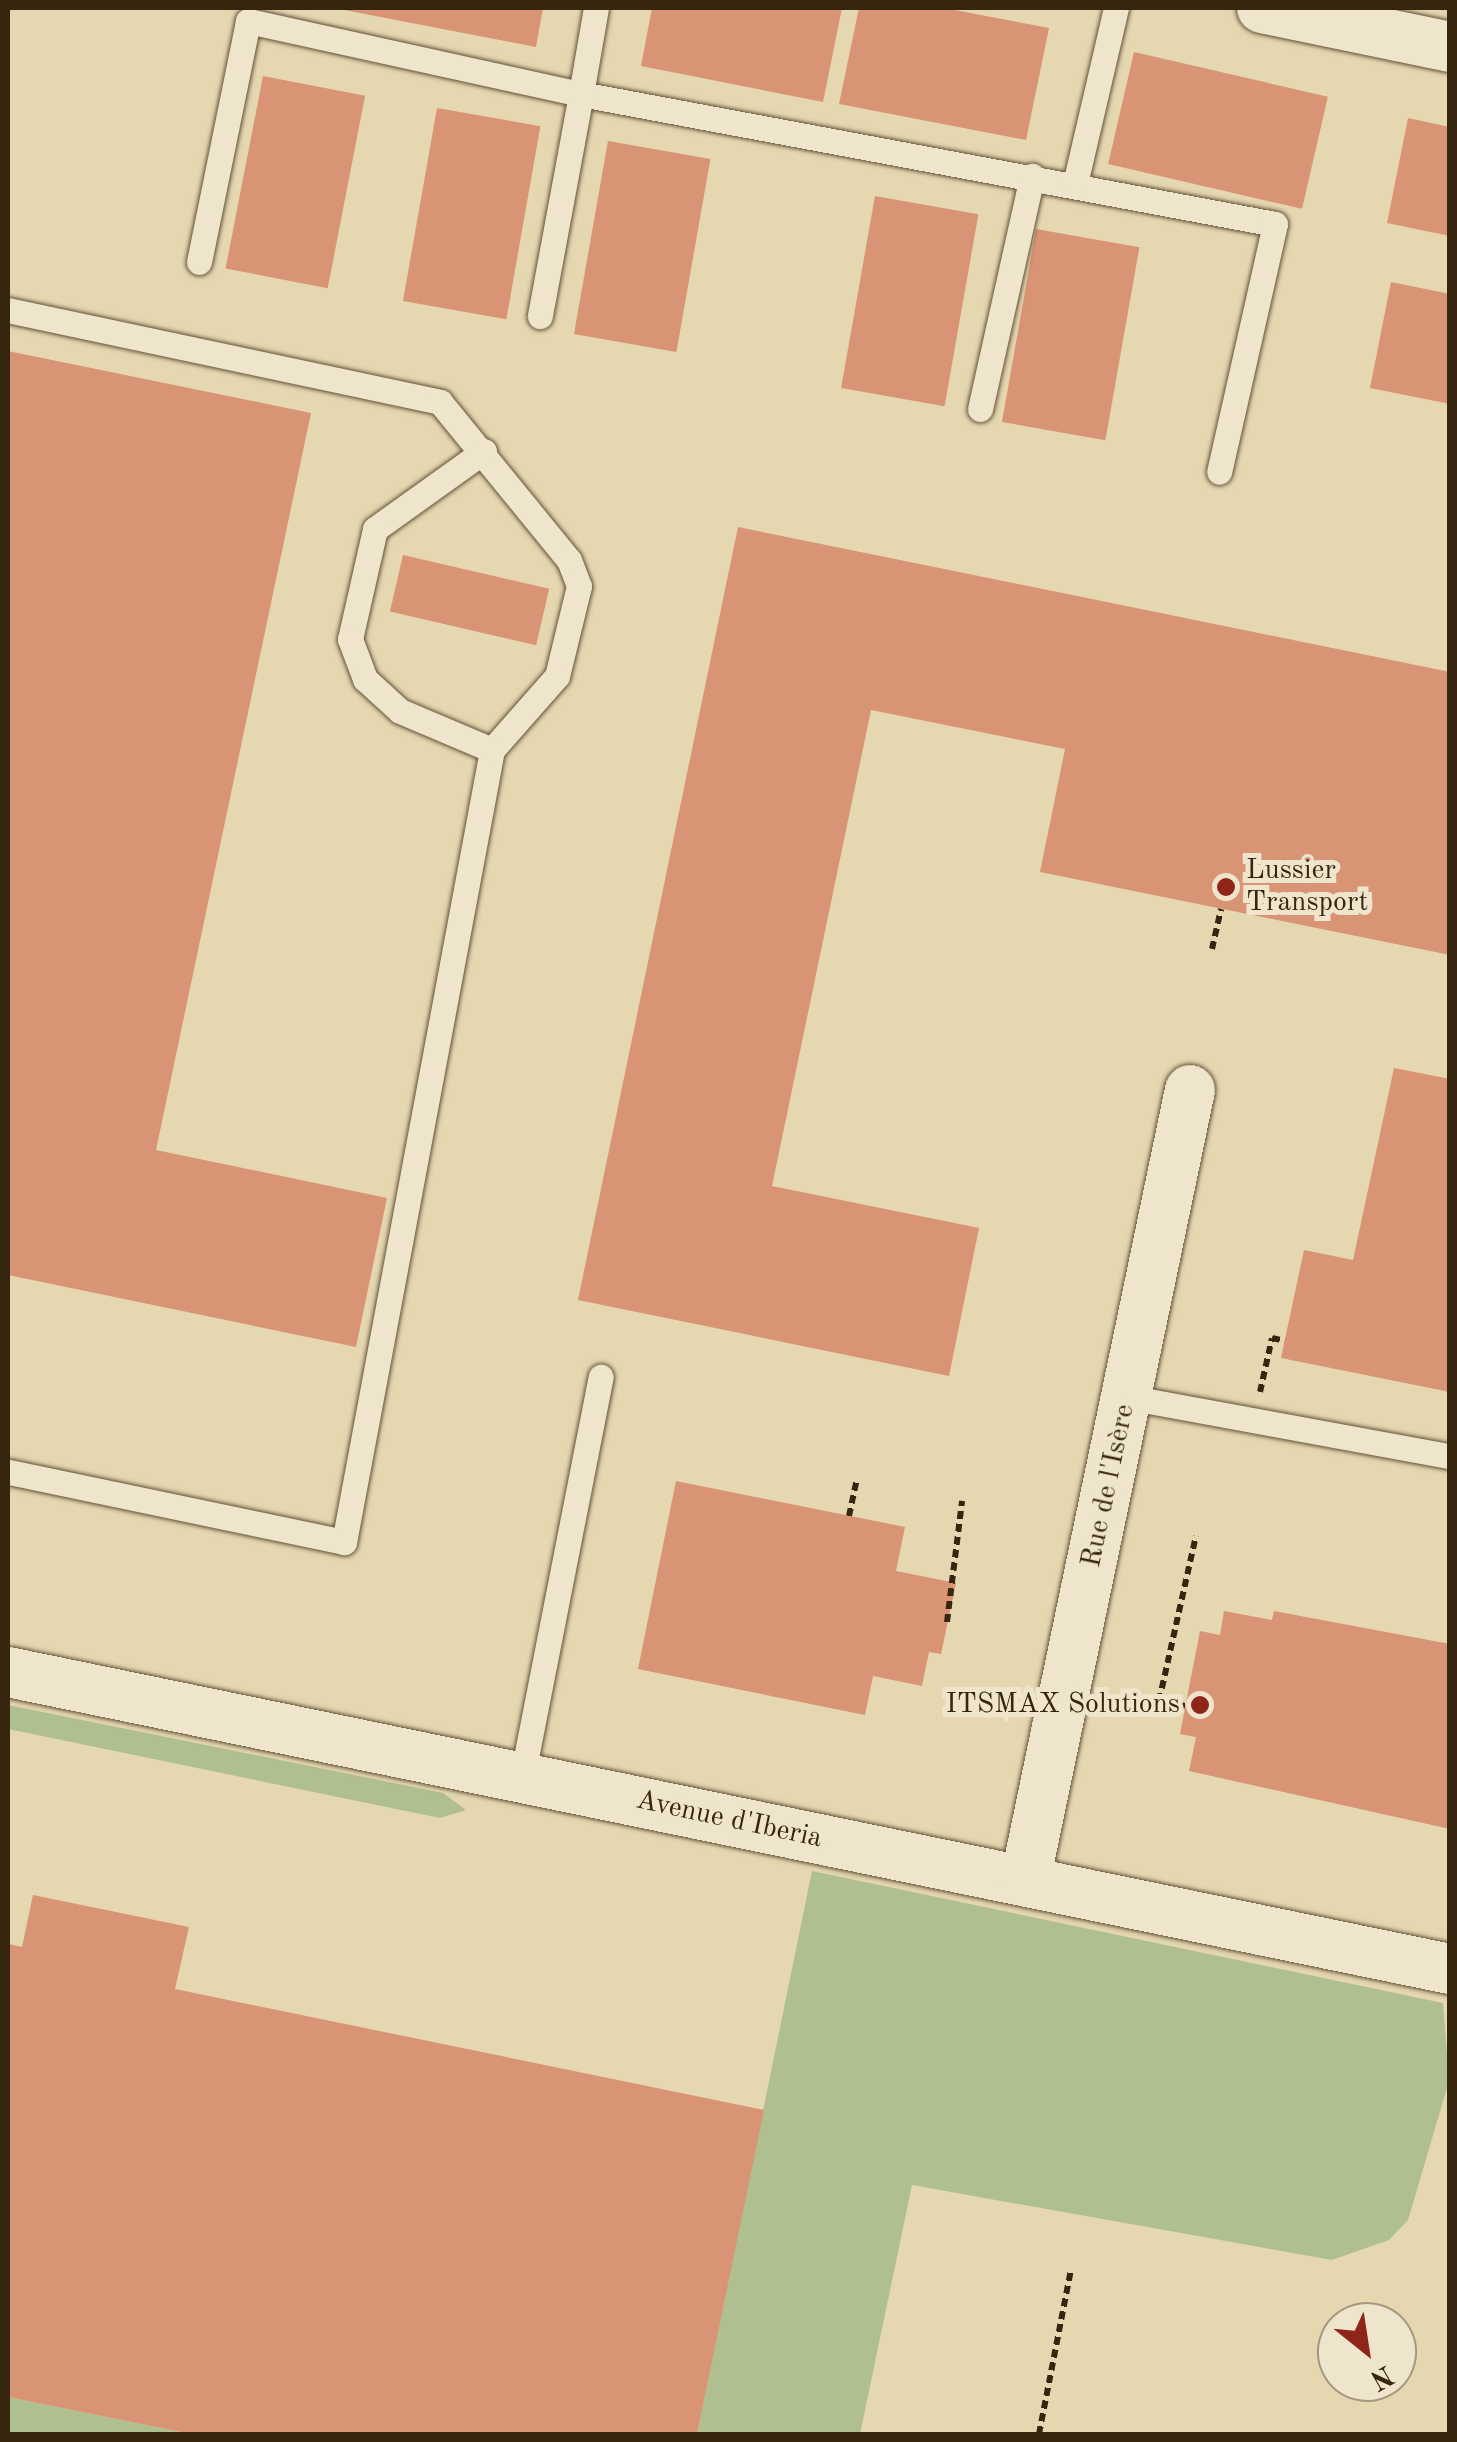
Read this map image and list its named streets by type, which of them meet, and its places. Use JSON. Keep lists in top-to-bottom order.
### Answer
{
  "streets": {
    "street": ["Rue de l'Isère", "Avenue d'Iberia"]
  },
  "crossings": [
    ["Rue de l'Isère", "Avenue d'Iberia"]
  ],
  "places": ["Lussier Transport", "ITSMAX Solutions"],
  "north": "bottom right"
}
